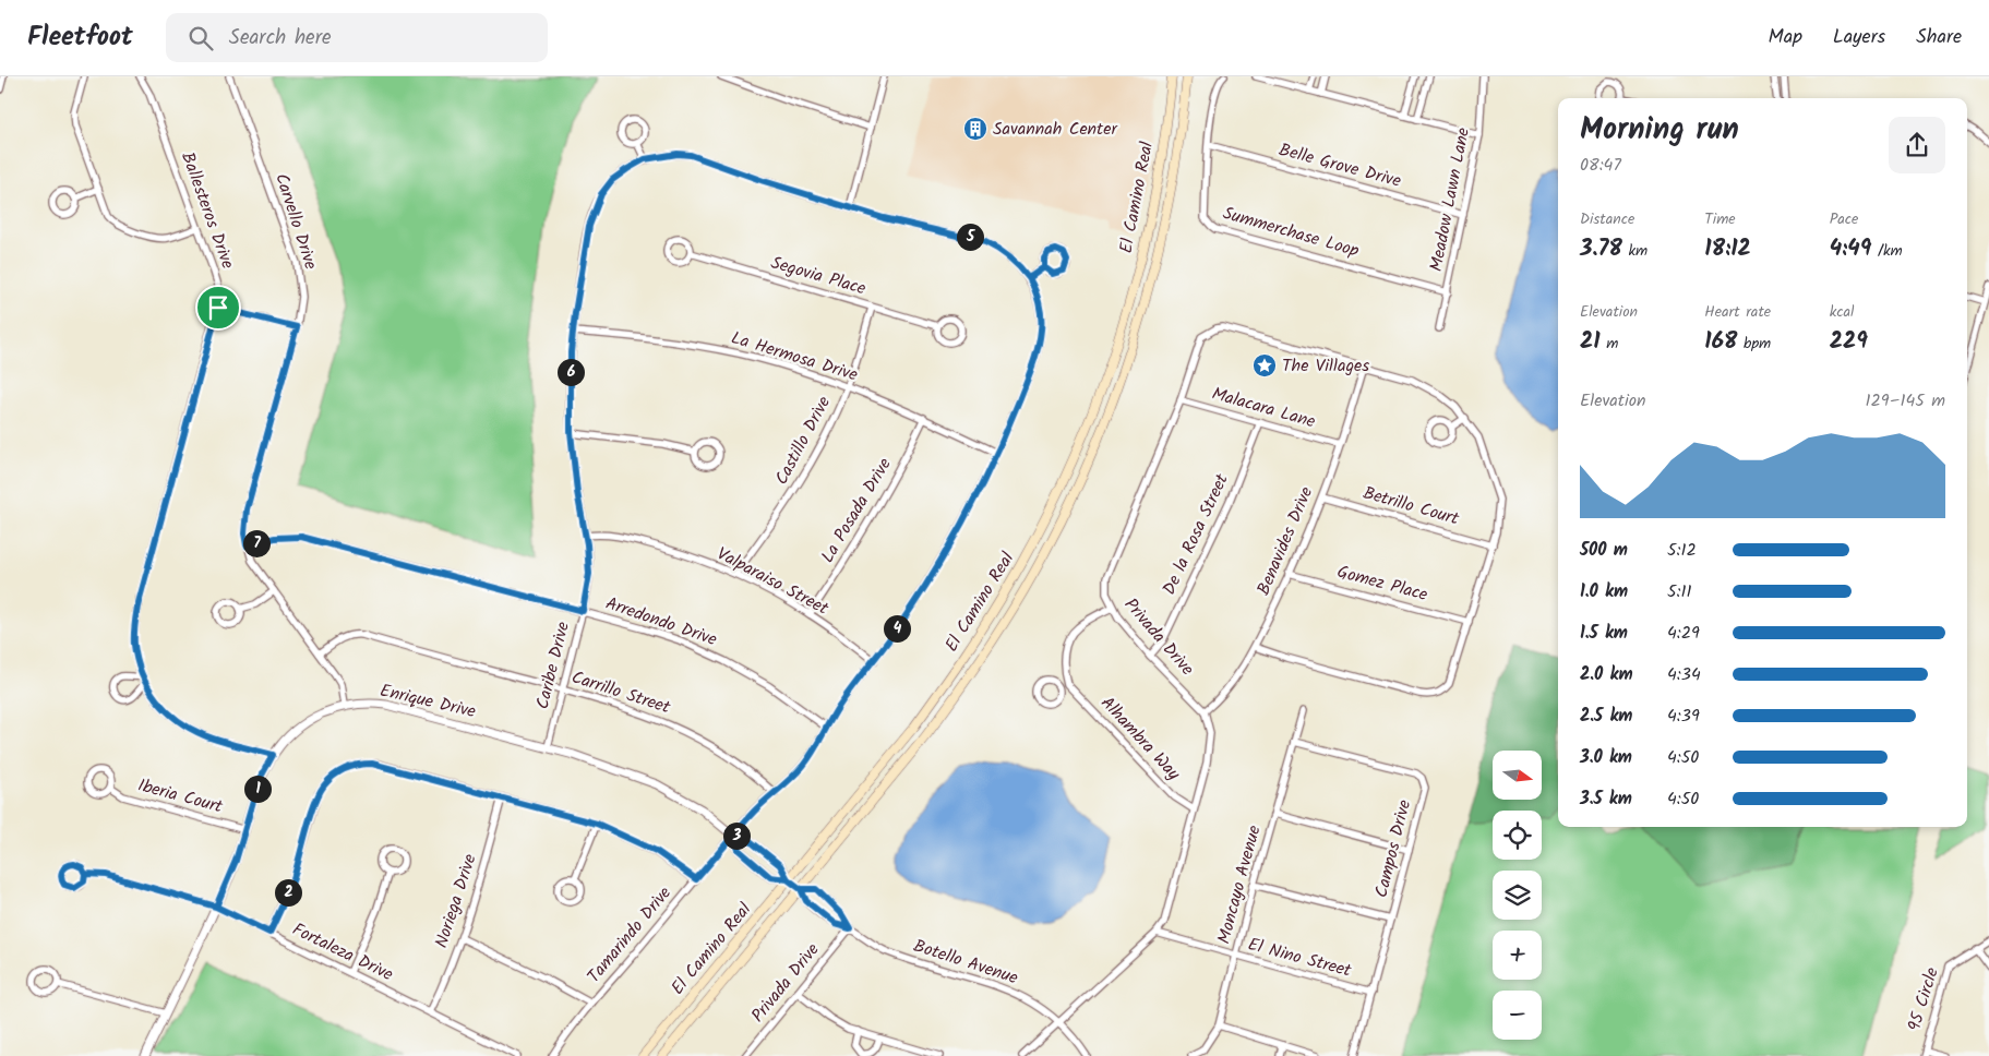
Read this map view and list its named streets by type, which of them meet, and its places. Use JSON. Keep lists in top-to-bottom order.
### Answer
{
  "streets": {
    "main road": ["El Camino Real"],
    "street": [
      "Belle Grove Drive",
      "Meadow Lawn Lane",
      "Ballesteros Drive",
      "Carvello Drive",
      "Summerchase Loop",
      "Segovia Place",
      "La Hermosa Drive",
      "Malacara Lane",
      "Castillo Drive",
      "Betrillo Court",
      "La Posada Drive",
      "De la Rosa Street",
      "Benavides Drive",
      "Valparaiso Street",
      "Gomez Place",
      "Arredondo Drive",
      "Privada Drive",
      "Caribe Drive",
      "Carrillo Street",
      "Enrique Drive",
      "Alhambra Way",
      "Iberia Court",
      "Campos Drive",
      "Moncayo Avenue",
      "Noriega Drive",
      "Tamarindo Drive",
      "Fortaleza Drive",
      "El Nino Street",
      "Botello Avenue",
      "95 Circle"
    ]
  },
  "crossings": [
    ["Belle Grove Drive", "Meadow Lawn Lane"],
    ["Belle Grove Drive", "Summerchase Loop"],
    ["El Camino Real", "Enrique Drive"],
    ["El Camino Real", "Botello Avenue"],
    ["Meadow Lawn Lane", "Summerchase Loop"],
    ["Ballesteros Drive", "Enrique Drive"],
    ["Carvello Drive", "Arredondo Drive"],
    ["Carvello Drive", "Carrillo Street"],
    ["Carvello Drive", "Enrique Drive"],
    ["Segovia Place", "Castillo Drive"],
    ["La Hermosa Drive", "Castillo Drive"],
    ["La Hermosa Drive", "La Posada Drive"],
    ["La Hermosa Drive", "Caribe Drive"],
    ["Malacara Lane", "De la Rosa Street"],
    ["Malacara Lane", "Benavides Drive"],
    ["Malacara Lane", "Privada Drive"],
    ["Castillo Drive", "Valparaiso Street"],
    ["Betrillo Court", "Benavides Drive"],
    ["Betrillo Court", "Privada Drive"],
    ["La Posada Drive", "Valparaiso Street"],
    ["De la Rosa Street", "Privada Drive"],
    ["Benavides Drive", "Gomez Place"],
    ["Benavides Drive", "Privada Drive"],
    ["Valparaiso Street", "Caribe Drive"],
    ["Gomez Place", "Privada Drive"],
    ["Arredondo Drive", "Caribe Drive"],
    ["Privada Drive", "Botello Avenue"],
    ["Caribe Drive", "Carrillo Street"],
    ["Caribe Drive", "Enrique Drive"],
    ["Caribe Drive", "Tamarindo Drive"],
    ["Enrique Drive", "Iberia Court"],
    ["Enrique Drive", "Tamarindo Drive"],
    ["Enrique Drive", "Fortaleza Drive"],
    ["Campos Drive", "Moncayo Avenue"],
    ["Campos Drive", "El Nino Street"],
    ["Moncayo Avenue", "El Nino Street"],
    ["Noriega Drive", "Fortaleza Drive"]
  ],
  "places": {
    "building": ["Savannah Center"],
    "place": ["The Villages"]
  },
  "north": "right",
  "page": {
    "header": "Fleetfoot",
    "search": "Search here",
    "nav": ["Map", "Layers", "Share"],
    "heading": ["Morning run", "08:47"],
    "stats": [
      ["Distance", "3.78 km"],
      ["Time", "18:12"],
      ["Pace", "4:49 /km"],
      ["Elevation", "21 m"],
      ["Heart rate", "168 bpm"],
      ["kcal", "229"]
    ],
    "pins": [
      "5",
      "6",
      "7",
      "4",
      "1",
      "3",
      "2"
    ],
    "chart": ["Elevation", "129–145 m"],
    "list": [
      {
        "name": "500 m",
        "note": "5:12"
      },
      {
        "name": "1.0 km",
        "note": "5:11"
      },
      {
        "name": "1.5 km",
        "note": "4:29"
      },
      {
        "name": "2.0 km",
        "note": "4:34"
      },
      {
        "name": "2.5 km",
        "note": "4:39"
      },
      {
        "name": "3.0 km",
        "note": "4:50"
      },
      {
        "name": "3.5 km",
        "note": "4:50"
      }
    ],
    "map_buttons": ["+", "−"]
  }
}
